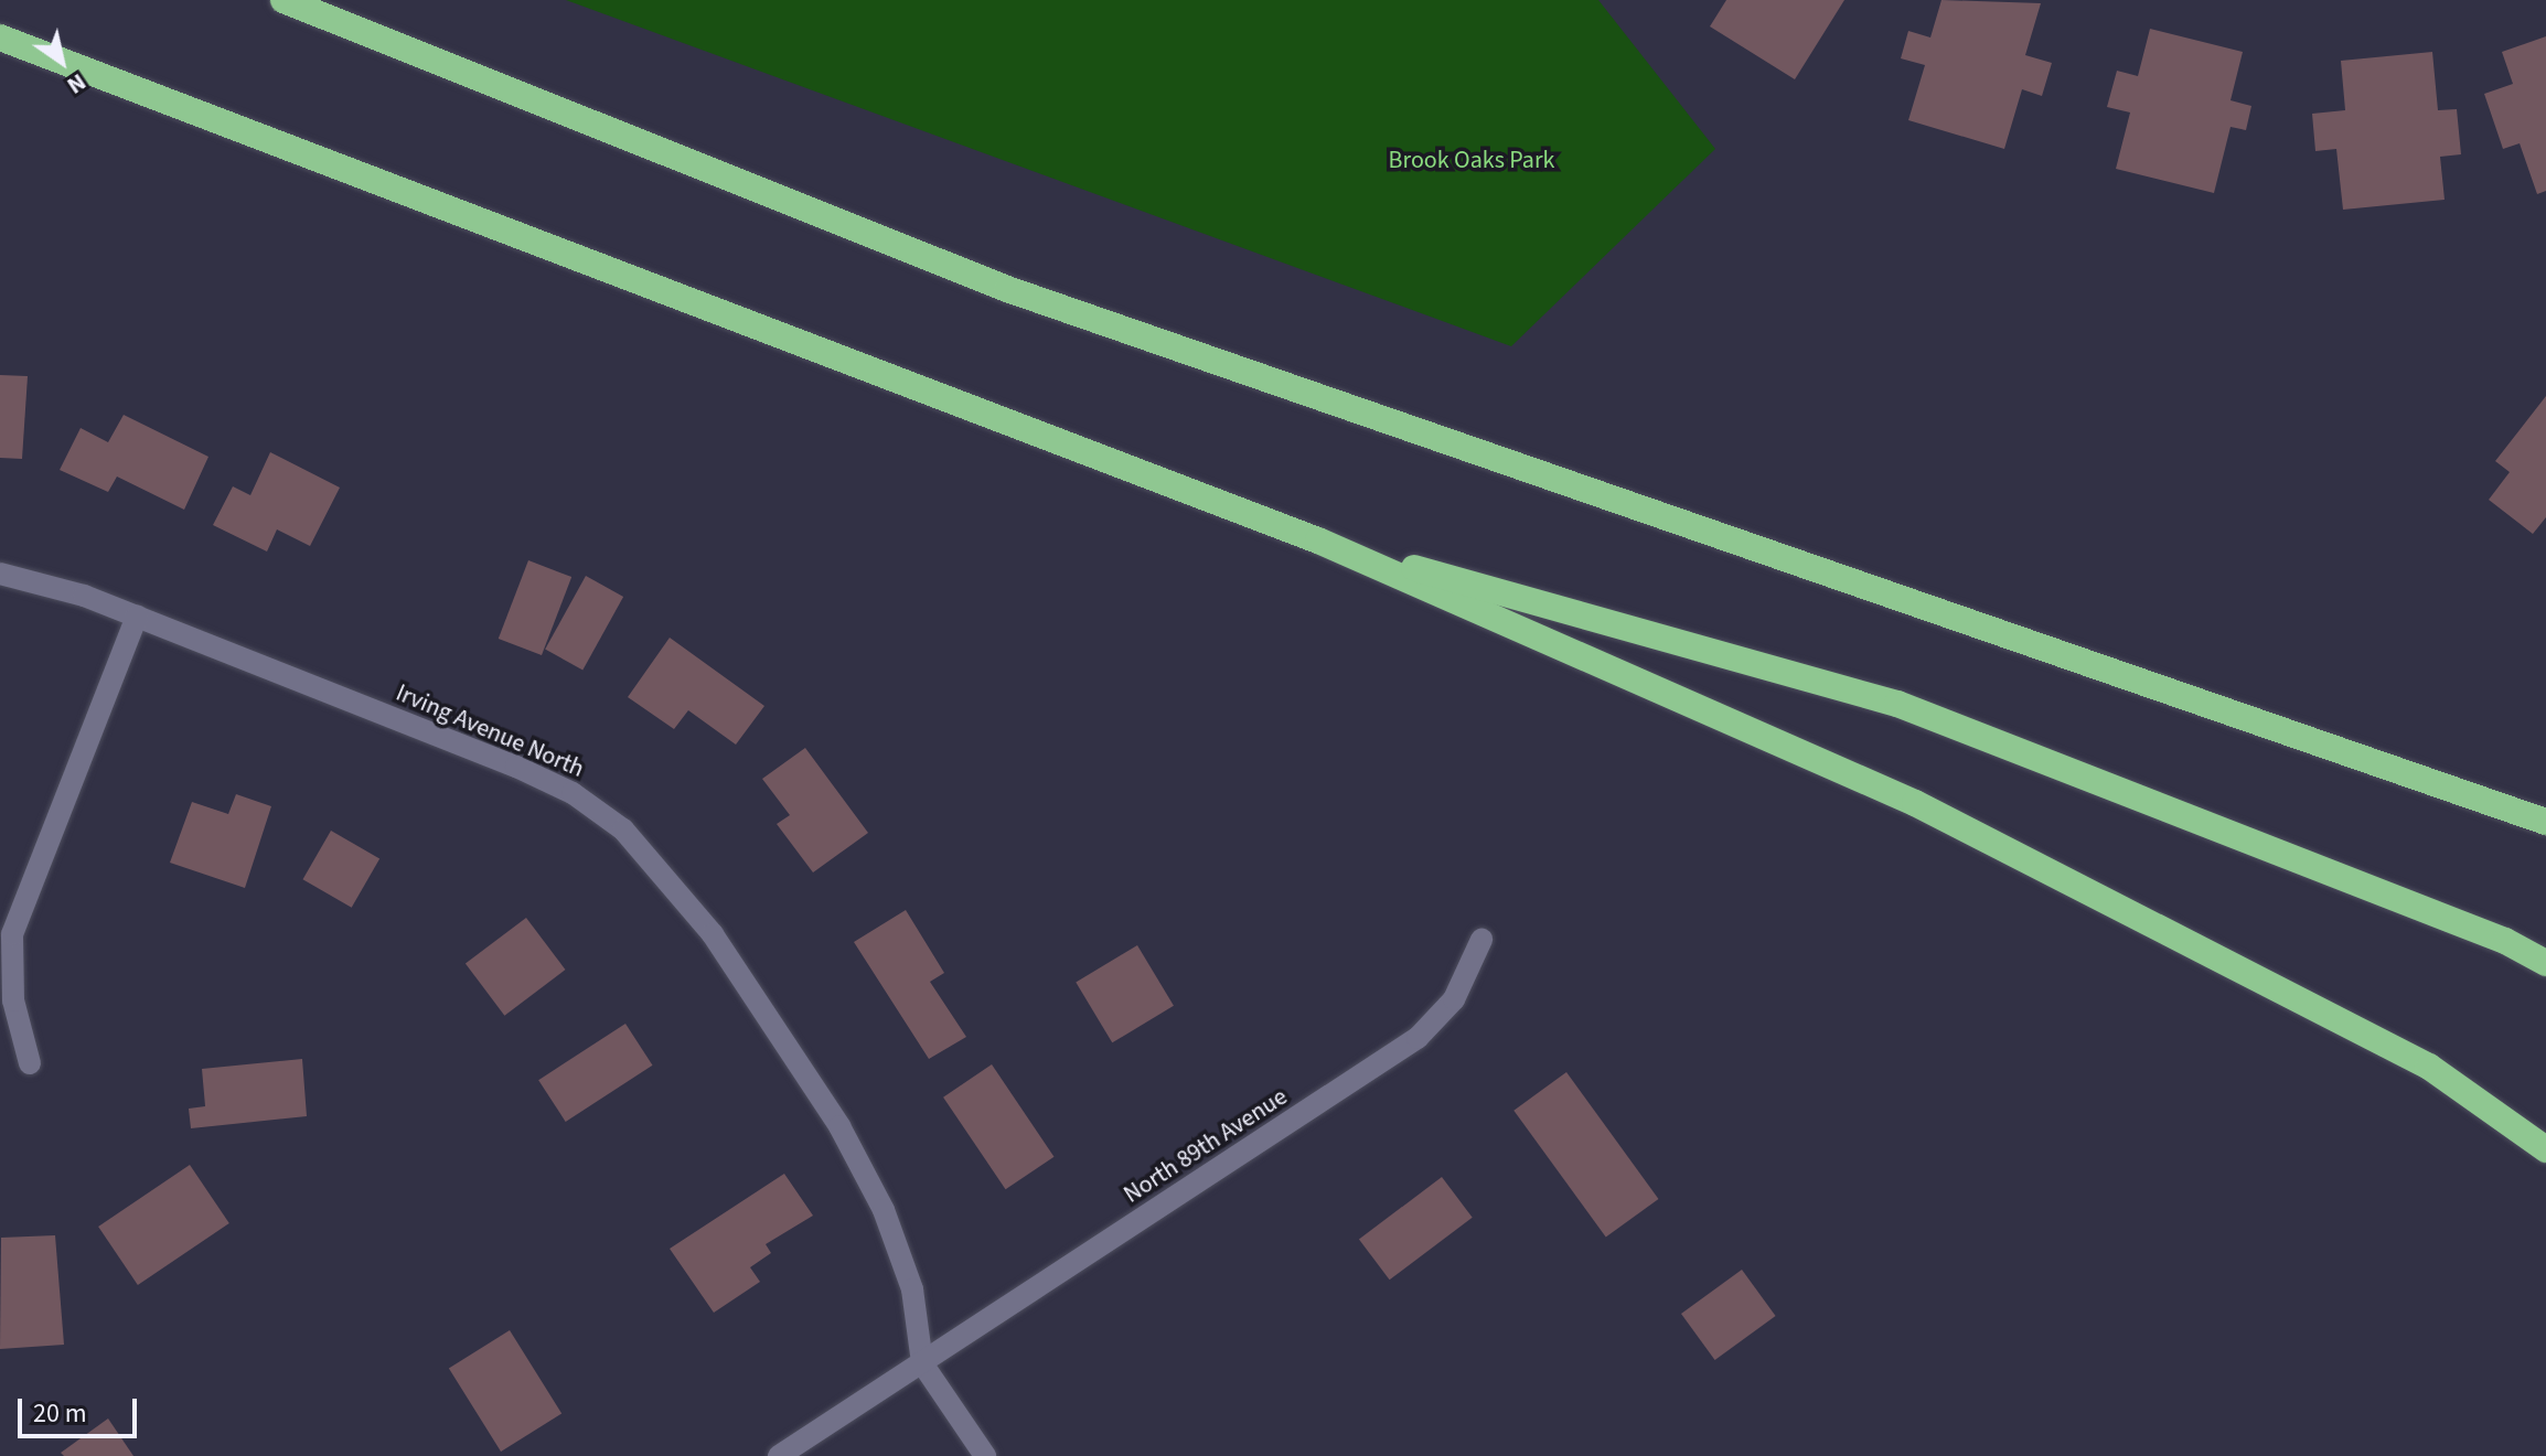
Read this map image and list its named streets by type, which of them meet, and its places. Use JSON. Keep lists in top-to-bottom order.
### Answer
{
  "streets": {
    "street": ["Irving Avenue North", "North 89th Avenue"]
  },
  "crossings": [
    ["Irving Avenue North", "North 89th Avenue"]
  ],
  "parks": ["Brook Oaks Park"],
  "scale_bar": "20 m",
  "north": "bottom right"
}
